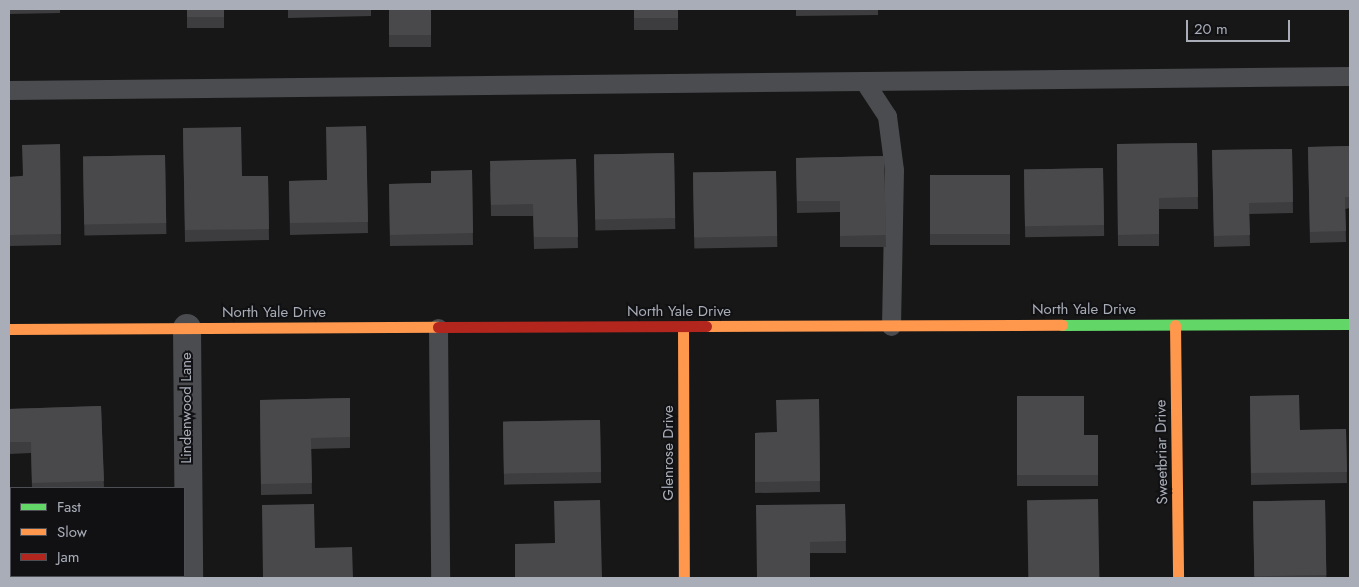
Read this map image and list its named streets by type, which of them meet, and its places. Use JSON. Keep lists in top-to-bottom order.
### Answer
{
  "streets": {
    "street": [
      "North Yale Drive",
      "Lindenwood Lane",
      "Sweetbriar Drive",
      "Glenrose Drive"
    ]
  },
  "crossings": [
    ["North Yale Drive", "Lindenwood Lane"],
    ["North Yale Drive", "Sweetbriar Drive"],
    ["North Yale Drive", "Glenrose Drive"]
  ],
  "legend": ["Fast", "Slow", "Jam"],
  "scale_bar": "20 m"
}
